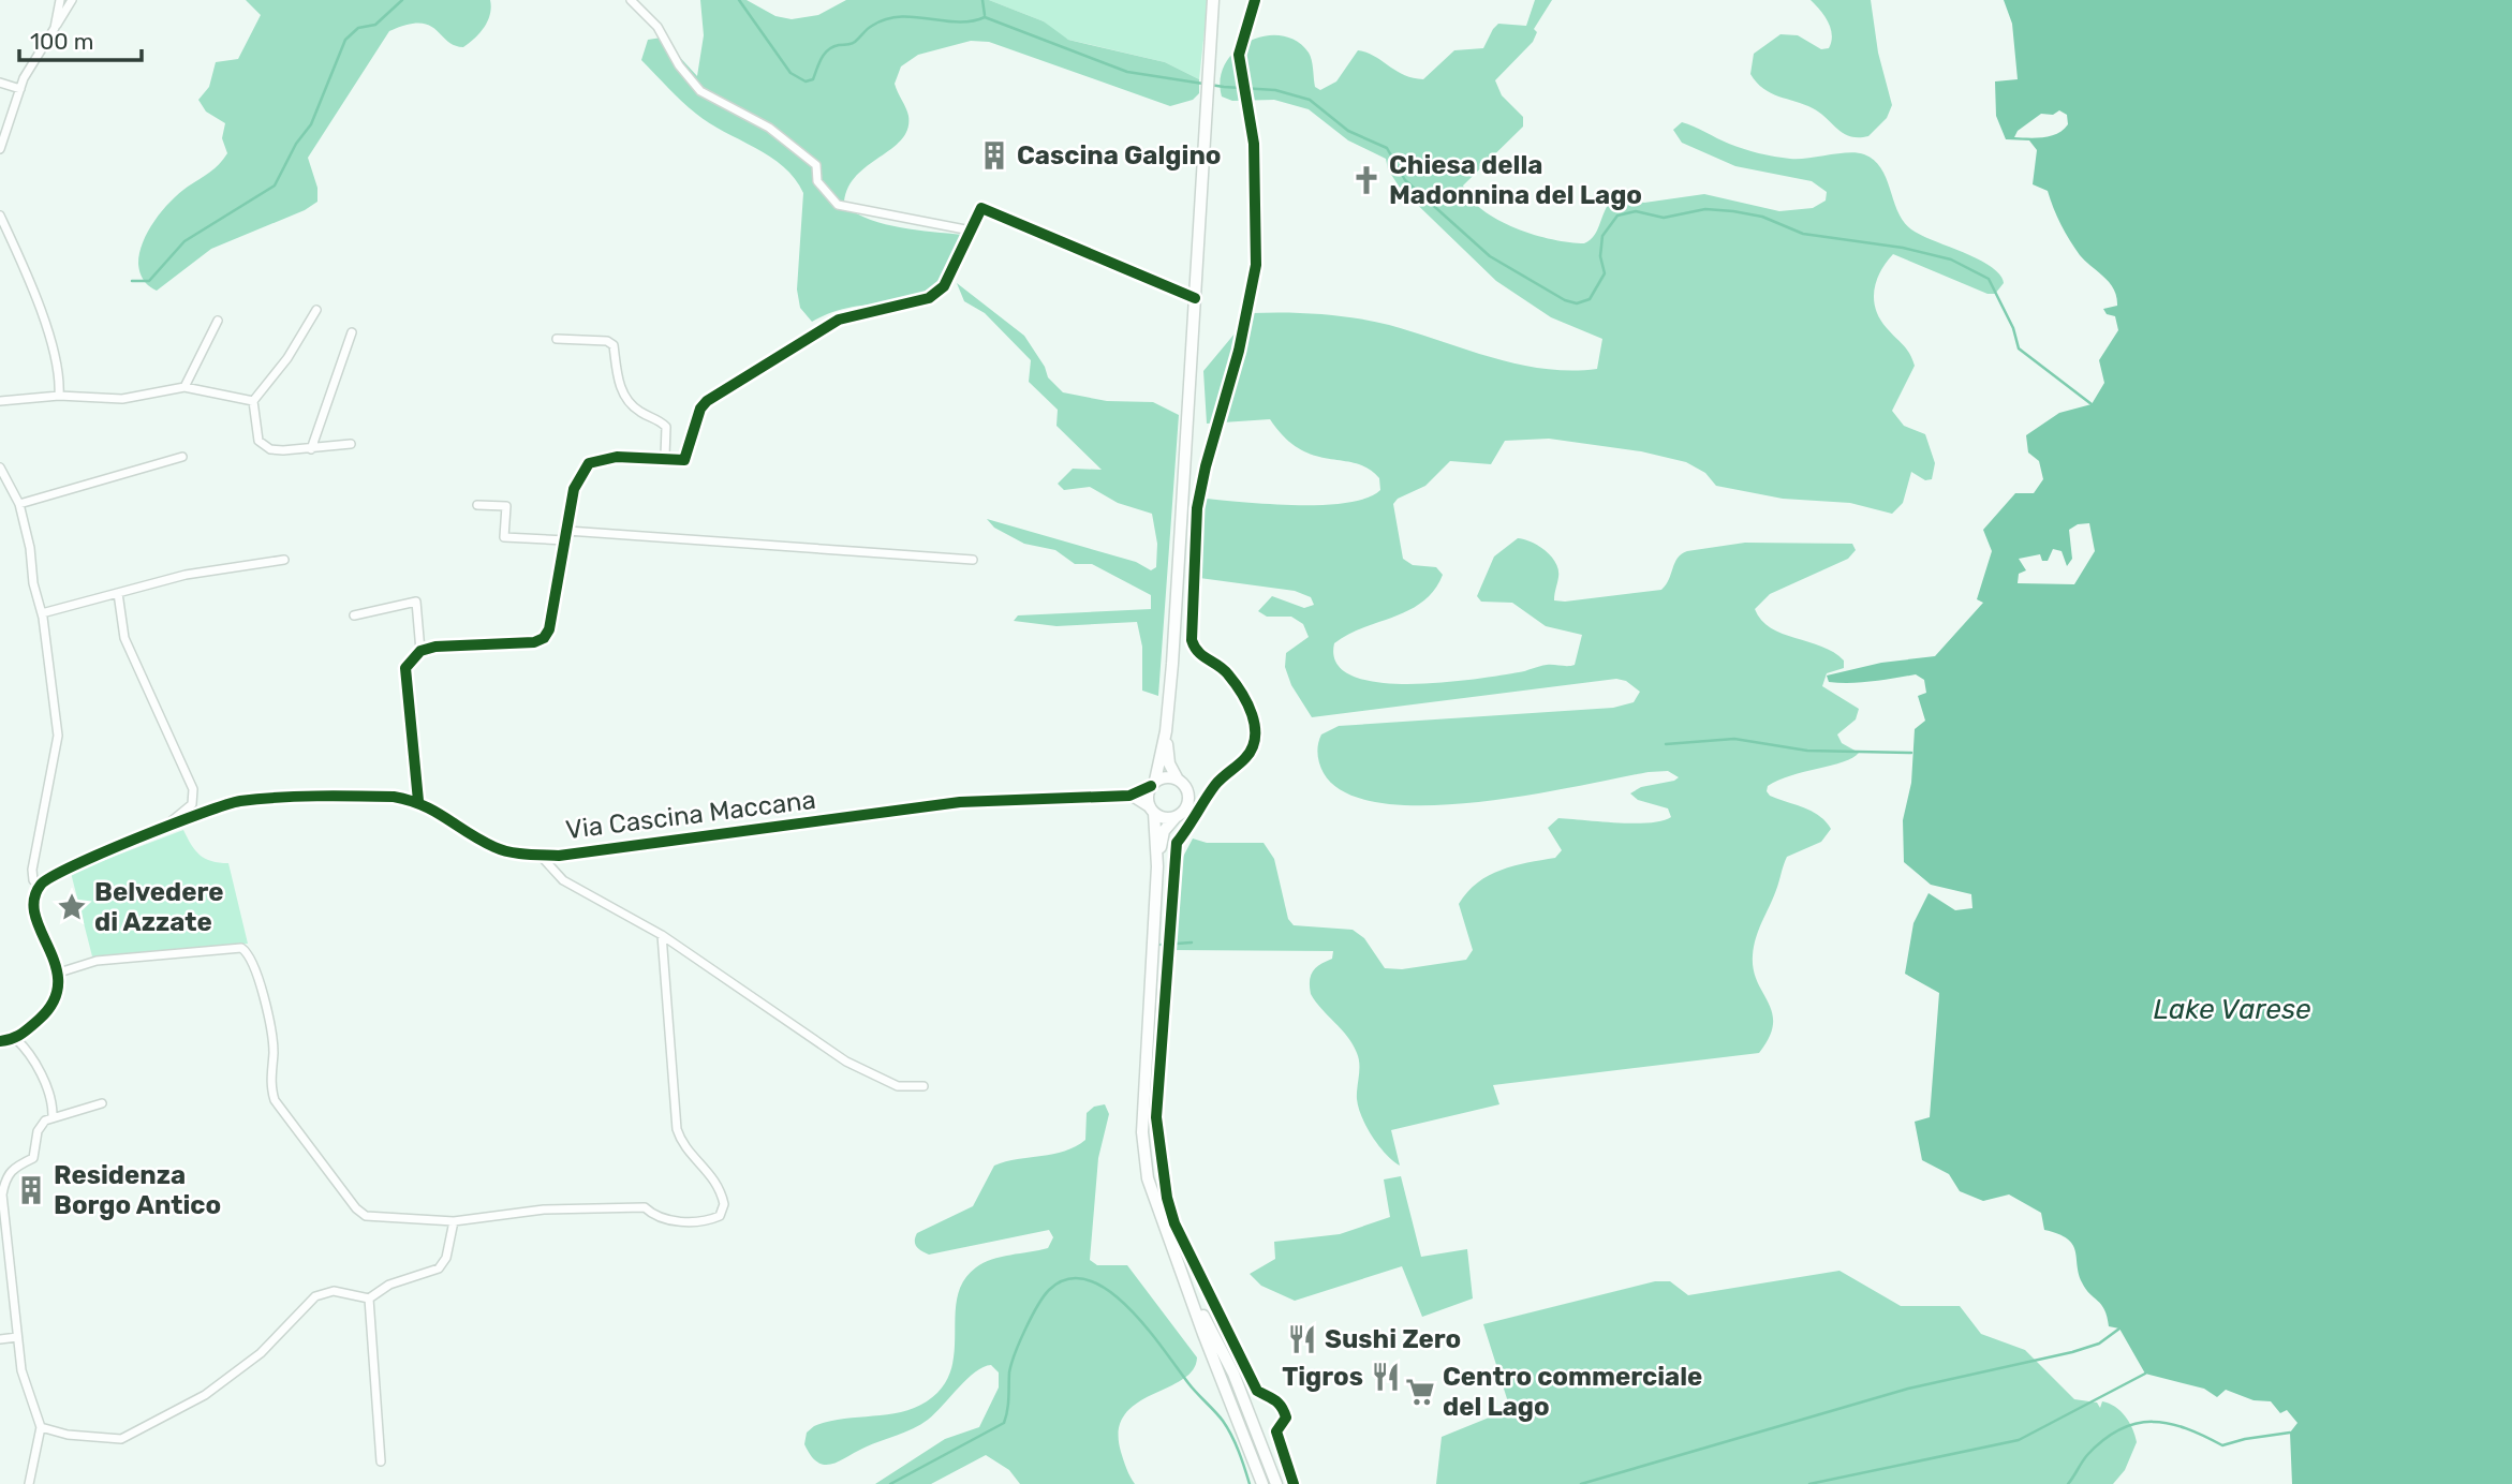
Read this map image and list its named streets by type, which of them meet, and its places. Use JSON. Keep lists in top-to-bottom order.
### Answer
{
  "streets": {
    "street": ["Via Cascina Maccana"]
  },
  "water": ["Lake Varese"],
  "places": {
    "building": ["Cascina Galgino", "Residenza Borgo Antico"],
    "church": ["Chiesa della Madonnina del Lago"],
    "place": ["Belvedere di Azzate"],
    "restaurant": ["Sushi Zero", "Tigros"],
    "supermarket": ["Centro commerciale del Lago"]
  },
  "scale_bar": "100 m"
}
